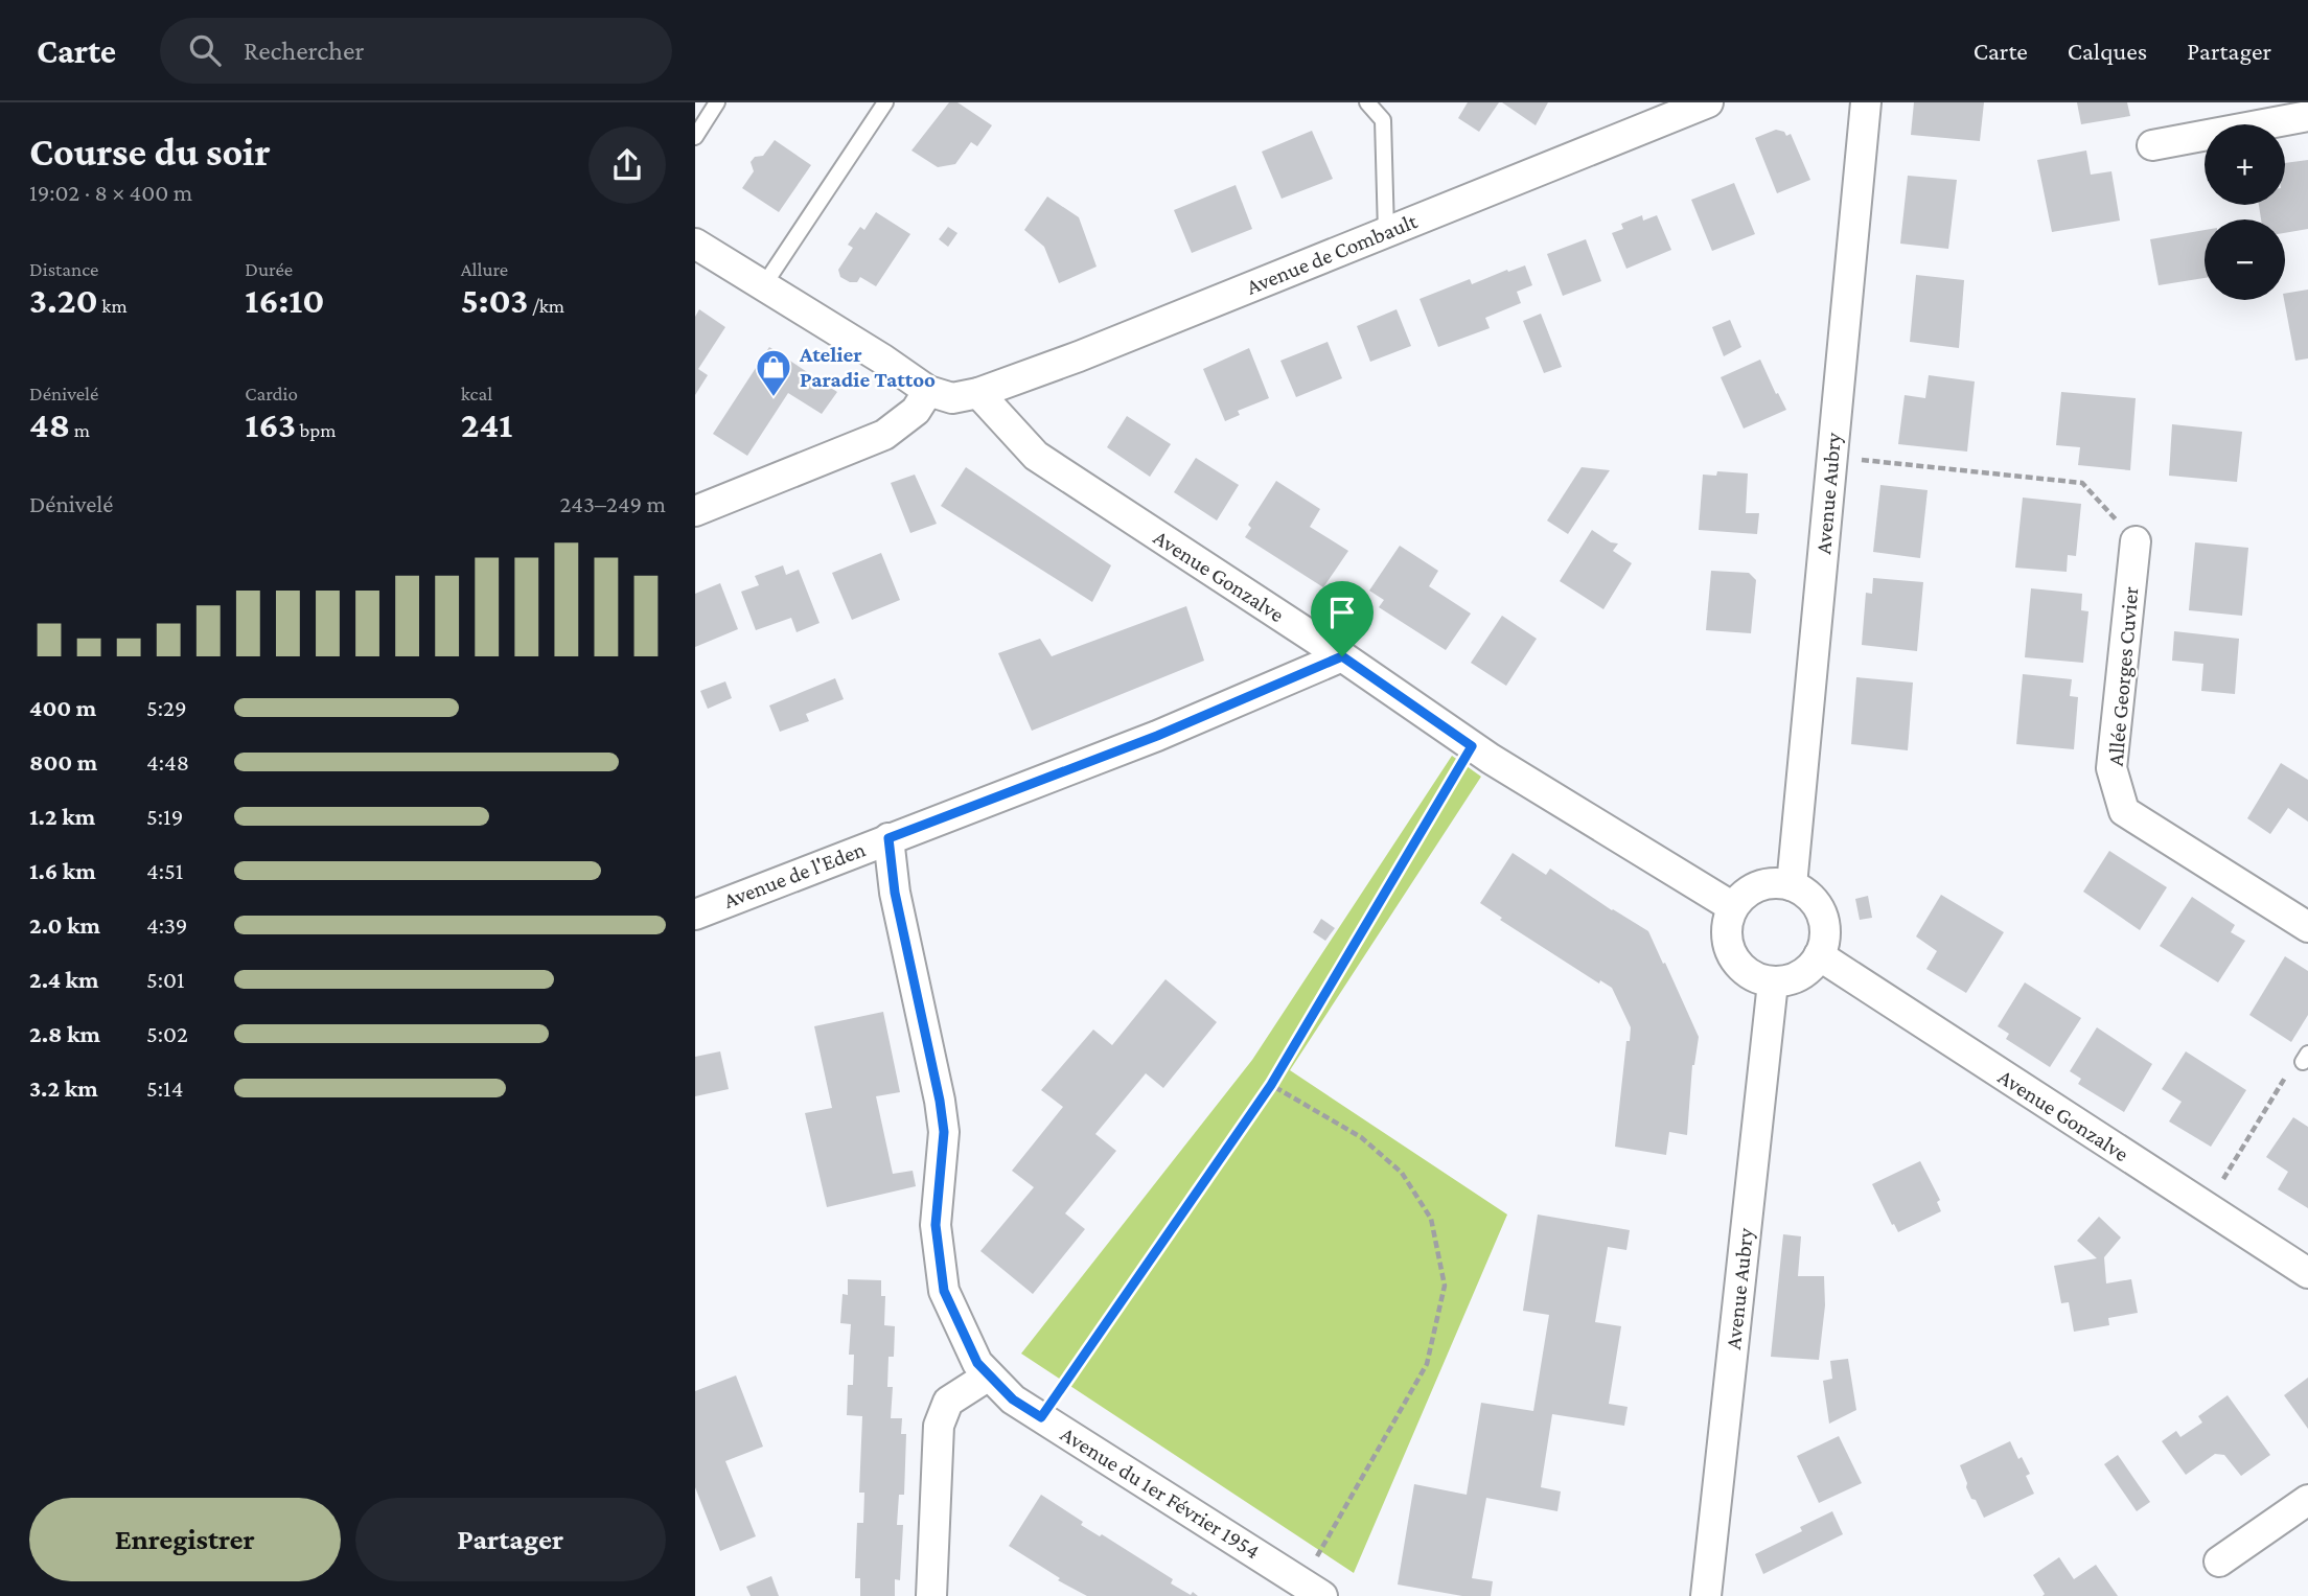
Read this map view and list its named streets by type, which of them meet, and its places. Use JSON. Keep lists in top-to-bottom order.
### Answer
{
  "streets": {
    "street": [
      "Avenue de Combault",
      "Avenue Aubry",
      "Avenue Gonzalve",
      "Allée Georges Cuvier",
      "Avenue de l'Eden",
      "Avenue du 1er Février 1954"
    ]
  },
  "crossings": [
    ["Avenue de Combault", "Avenue Gonzalve"],
    ["Avenue Aubry", "Avenue Gonzalve"],
    ["Avenue Gonzalve", "Avenue de l'Eden"],
    ["Avenue de l'Eden", "Avenue du 1er Février 1954"]
  ],
  "places": {
    "shop": ["Atelier Paradie Tattoo"]
  },
  "page": {
    "header": "Carte",
    "search": "Rechercher",
    "nav": ["Carte", "Calques", "Partager"],
    "heading": ["Course du soir", "19:02 · 8 × 400 m"],
    "map_buttons": ["+", "−"],
    "stats": [
      ["Distance", "3.20 km"],
      ["Durée", "16:10"],
      ["Allure", "5:03 /km"],
      ["Dénivelé", "48 m"],
      ["Cardio", "163 bpm"],
      ["kcal", "241"]
    ],
    "chart": ["Dénivelé", "243–249 m"],
    "list": [
      {
        "name": "400 m",
        "note": "5:29"
      },
      {
        "name": "800 m",
        "note": "4:48"
      },
      {
        "name": "1.2 km",
        "note": "5:19"
      },
      {
        "name": "1.6 km",
        "note": "4:51"
      },
      {
        "name": "2.0 km",
        "note": "4:39"
      },
      {
        "name": "2.4 km",
        "note": "5:01"
      },
      {
        "name": "2.8 km",
        "note": "5:02"
      },
      {
        "name": "3.2 km",
        "note": "5:14"
      }
    ],
    "buttons": ["Enregistrer", "Partager"]
  }
}
